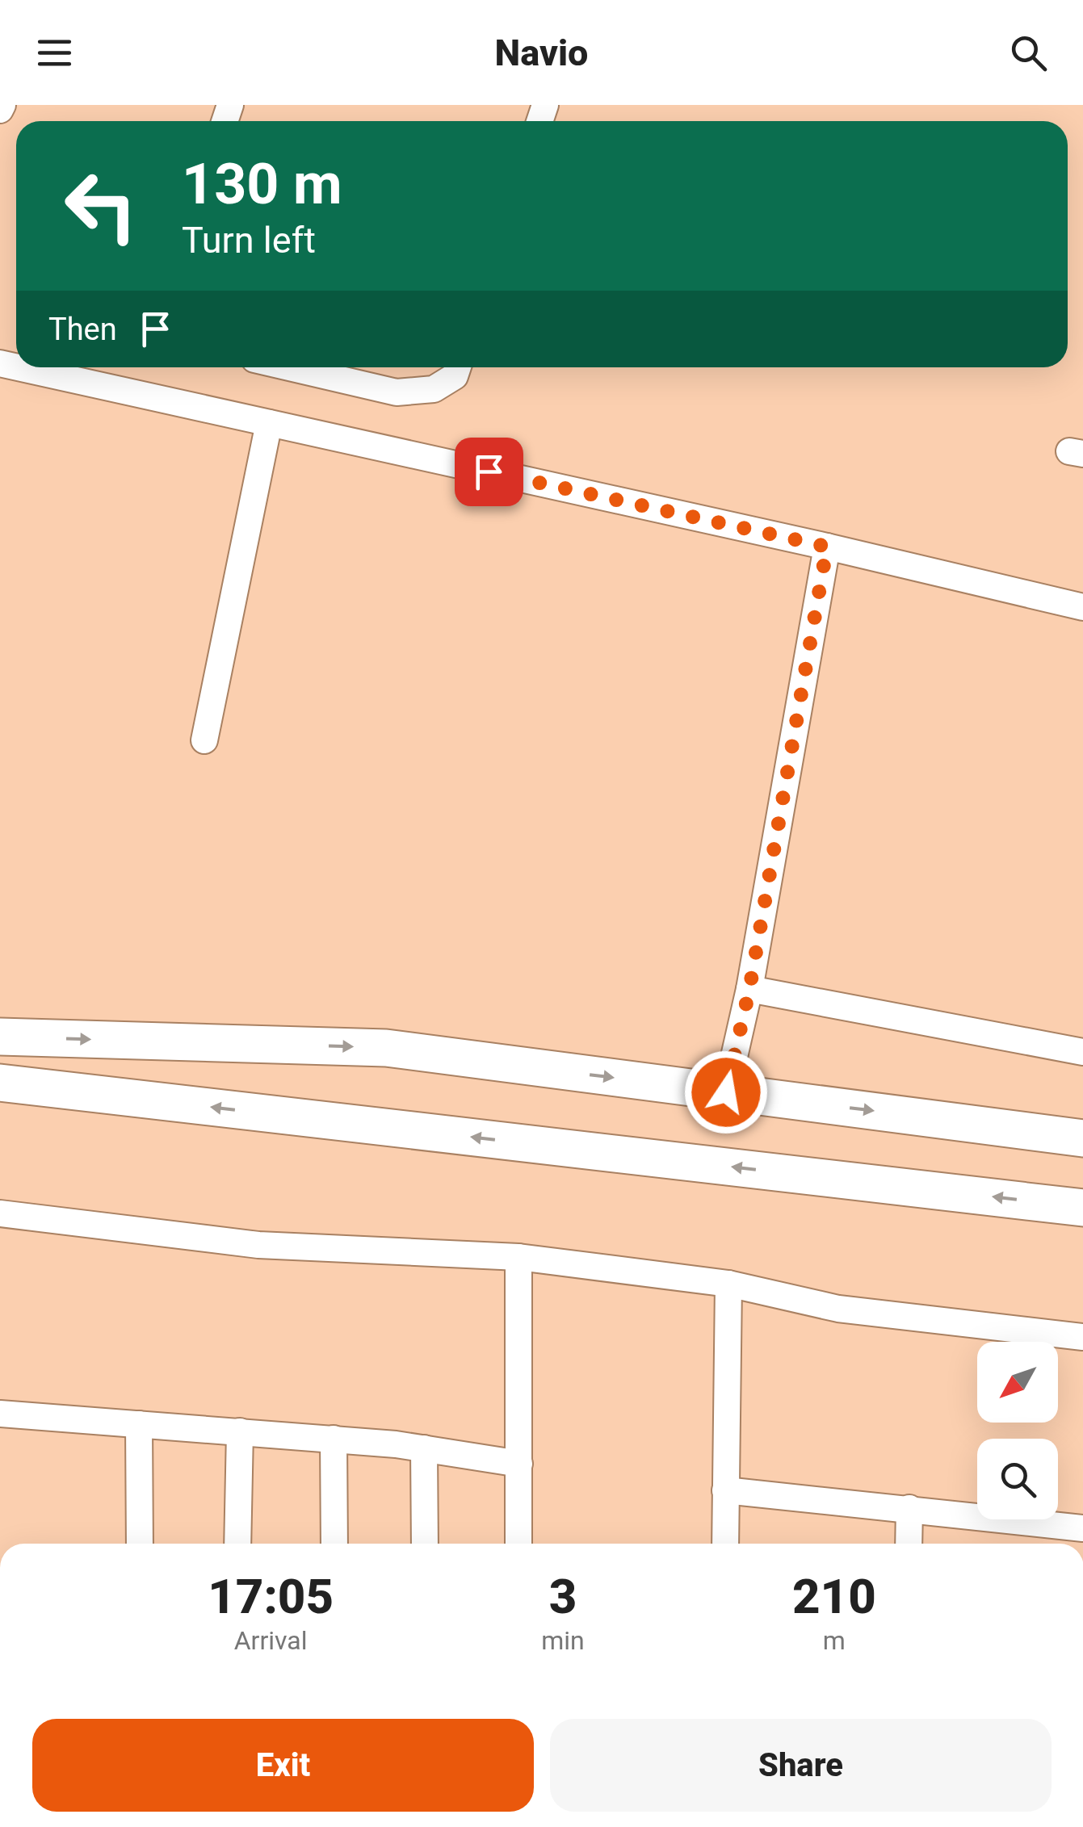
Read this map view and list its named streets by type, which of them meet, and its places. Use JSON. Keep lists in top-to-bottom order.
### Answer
{
  "north": "bottom left",
  "page": {
    "header": "Navio",
    "turn": ["130 m", "Turn left"],
    "then": "Then",
    "eta": [
      "17:05",
      "Arrival",
      "3",
      "min",
      "210",
      "m"
    ],
    "buttons": ["Exit", "Share"]
  }
}
